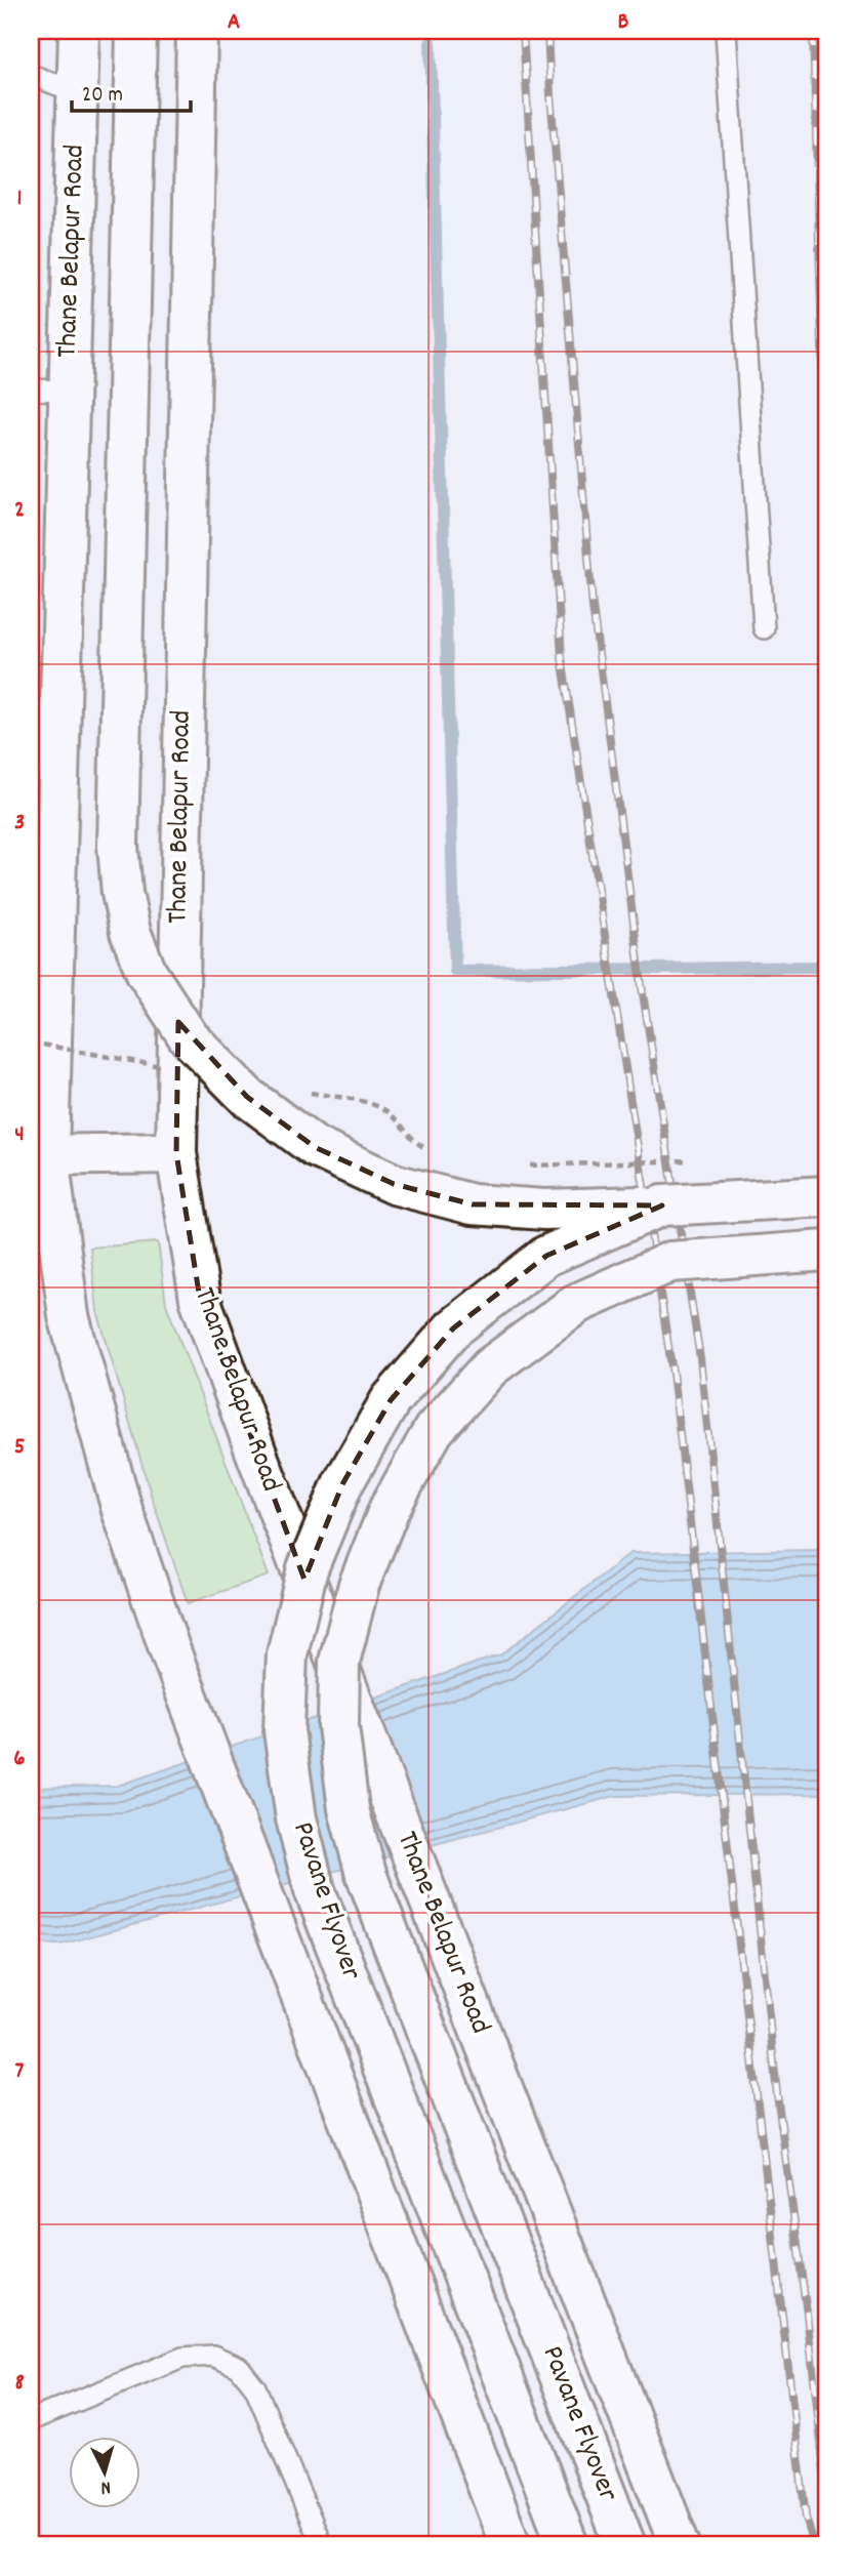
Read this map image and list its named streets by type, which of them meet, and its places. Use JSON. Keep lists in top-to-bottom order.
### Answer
{
  "streets": {
    "main road": ["Thane Belapur Road", "Pavane Flyover"]
  },
  "scale_bar": "20 m",
  "north": "bottom",
  "grid": {
    "columns": ["A", "B"],
    "rows": [
      "1",
      "2",
      "3",
      "4",
      "5",
      "6",
      "7",
      "8"
    ]
  }
}
